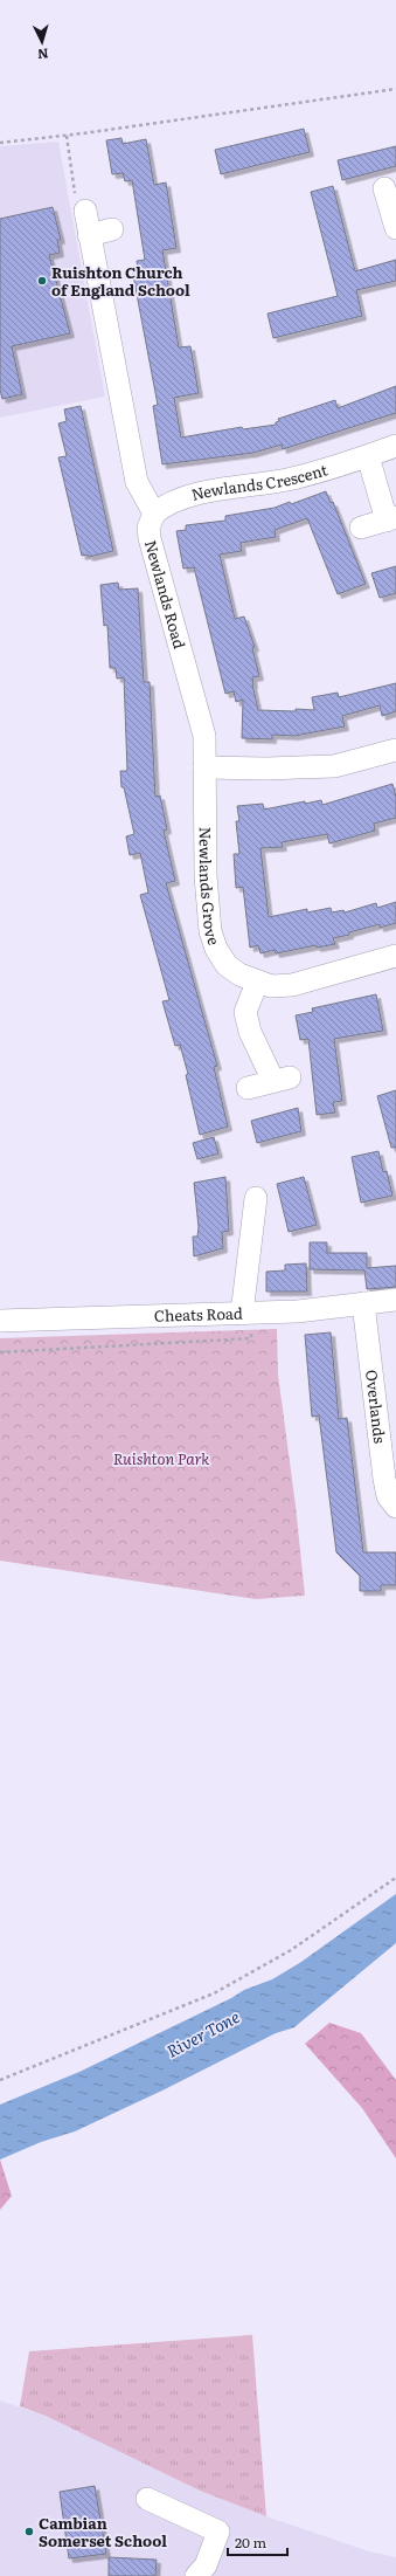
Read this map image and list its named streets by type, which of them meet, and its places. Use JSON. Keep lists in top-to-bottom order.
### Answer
{
  "streets": {
    "street": [
      "Newlands Crescent",
      "Newlands Road",
      "Newlands Grove",
      "Cheats Road",
      "Overlands"
    ]
  },
  "crossings": [
    ["Newlands Crescent", "Newlands Road"],
    ["Newlands Road", "Newlands Grove"],
    ["Cheats Road", "Overlands"]
  ],
  "water": ["River Tone"],
  "parks": ["Ruishton Park"],
  "places": ["Ruishton Church of England School", "Cambian Somerset School"],
  "scale_bar": "20 m",
  "north": "bottom"
}
